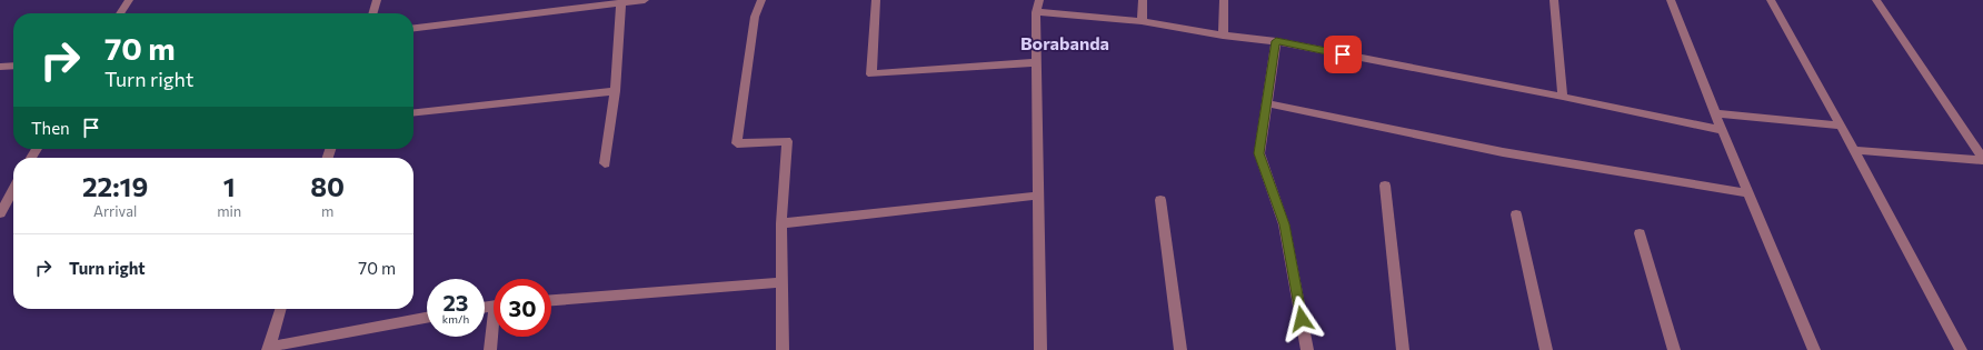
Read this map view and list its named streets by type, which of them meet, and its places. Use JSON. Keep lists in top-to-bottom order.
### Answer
{
  "districts": ["Borabanda"],
  "page": {
    "turn": ["70 m", "Turn right"],
    "then": "Then",
    "eta": [
      "22:19",
      "Arrival",
      "1",
      "min",
      "80",
      "m"
    ],
    "list": [
      {
        "name": "Turn right",
        "value": "70 m"
      }
    ],
    "speed": "23 km/h",
    "limit": "30"
  }
}
